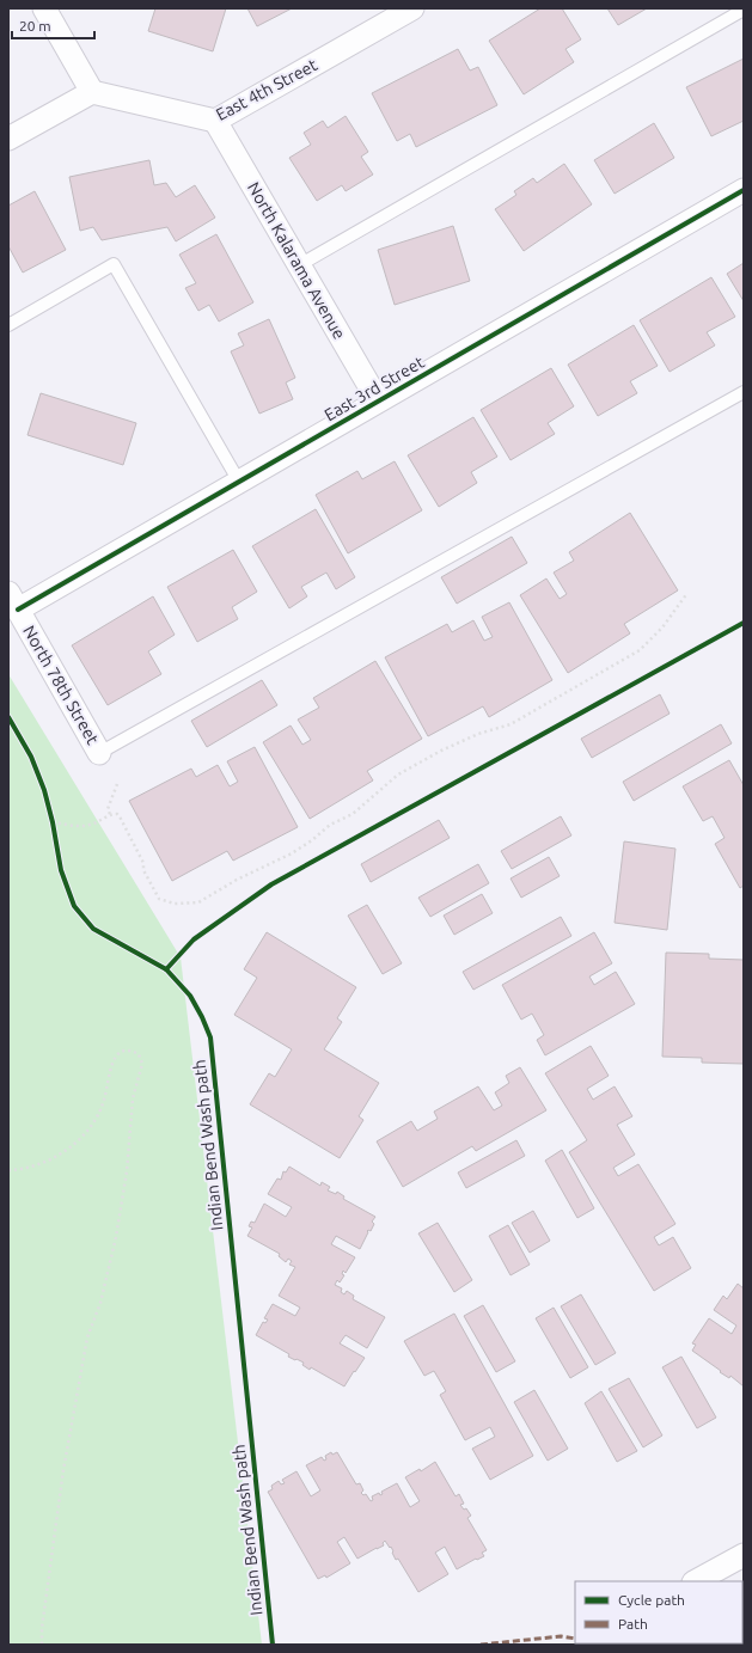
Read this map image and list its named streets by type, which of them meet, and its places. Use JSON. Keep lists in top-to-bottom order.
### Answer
{
  "streets": {
    "street": [
      "East 4th Street",
      "North Kalarama Avenue",
      "East 3rd Street",
      "North 78th Street"
    ],
    "cycle path": ["Indian Bend Wash path"]
  },
  "crossings": [
    ["East 4th Street", "North Kalarama Avenue"],
    ["North Kalarama Avenue", "East 3rd Street"],
    ["East 3rd Street", "North 78th Street"]
  ],
  "legend": ["Cycle path", "Path"],
  "scale_bar": "20 m"
}
